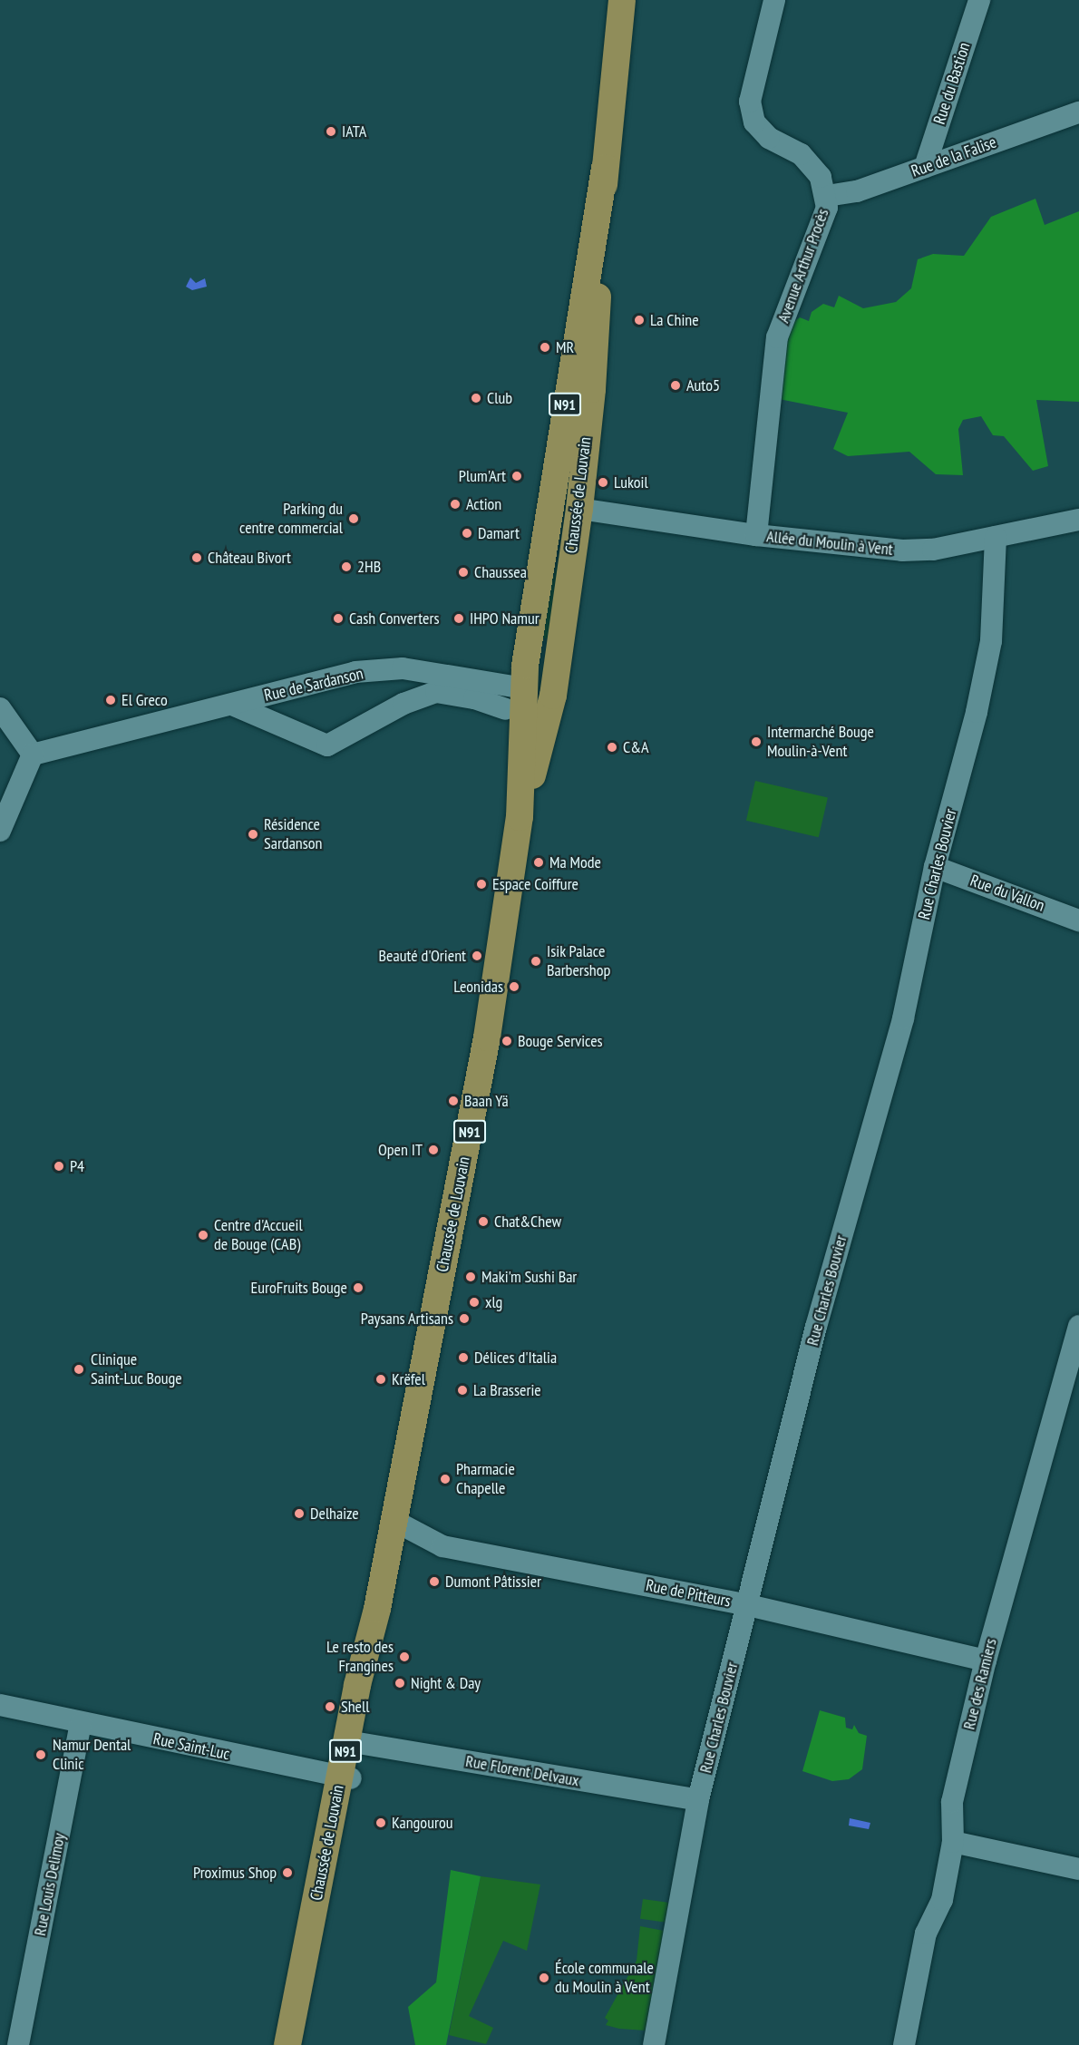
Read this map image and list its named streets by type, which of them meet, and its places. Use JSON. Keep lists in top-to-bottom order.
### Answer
{
  "streets": {
    "main road": ["N91", "Chaussée de Louvain"],
    "street": [
      "Rue du Bastion",
      "Rue de la Falise",
      "Avenue Arthur Procès",
      "Allée du Moulin à Vent",
      "Rue de Sardanson",
      "Rue Charles Bouvier",
      "Rue du Vallon",
      "Rue de Pitteurs",
      "Rue des Ramiers",
      "Rue Saint-Luc",
      "Rue Florent Delvaux",
      "Rue Louis Delimoy"
    ]
  },
  "crossings": [
    ["Rue du Bastion", "Rue de la Falise"],
    ["Rue de la Falise", "Avenue Arthur Procès"],
    ["Avenue Arthur Procès", "Allée du Moulin à Vent"],
    ["Chaussée de Louvain", "Allée du Moulin à Vent"],
    ["Chaussée de Louvain", "Rue de Sardanson"],
    ["Chaussée de Louvain", "Rue de Pitteurs"],
    ["Chaussée de Louvain", "Rue Saint-Luc"],
    ["Chaussée de Louvain", "Rue Florent Delvaux"],
    ["Allée du Moulin à Vent", "Rue Charles Bouvier"],
    ["Rue Charles Bouvier", "Rue du Vallon"],
    ["Rue Charles Bouvier", "Rue de Pitteurs"],
    ["Rue Charles Bouvier", "Rue Florent Delvaux"],
    ["Rue de Pitteurs", "Rue des Ramiers"],
    ["Rue Saint-Luc", "Rue Louis Delimoy"]
  ],
  "places": [
    "IATA",
    "La Chine",
    "MR",
    "Auto5",
    "Club",
    "Plum'Art",
    "Lukoil",
    "Action",
    "Parking du centre commercial",
    "Damart",
    "Château Bivort",
    "2HB",
    "Chaussea",
    "Cash Converters",
    "IHPO Namur",
    "El Greco",
    "Intermarché Bouge Moulin-à-Vent",
    "C&A",
    "Résidence Sardanson",
    "Ma Mode",
    "Espace Coiffure",
    "Beauté d'Orient",
    "Isik Palace Barbershop",
    "Leonidas",
    "Bouge Services",
    "Baan Yä",
    "Open IT",
    "P4",
    "Chat&Chew",
    "Centre d'Accueil de Bouge (CAB)",
    "Maki'm Sushi Bar",
    "EuroFruits Bouge",
    "xlg",
    "Paysans Artisans",
    "Délices d'Italia",
    "Clinique Saint-Luc Bouge",
    "Krëfel",
    "La Brasserie",
    "Pharmacie Chapelle",
    "Delhaize",
    "Dumont Pâtissier",
    "Le resto des Frangines",
    "Night & Day",
    "Shell",
    "Namur Dental Clinic",
    "Kangourou",
    "Proximus Shop",
    "École communale du Moulin à Vent"
  ]
}
